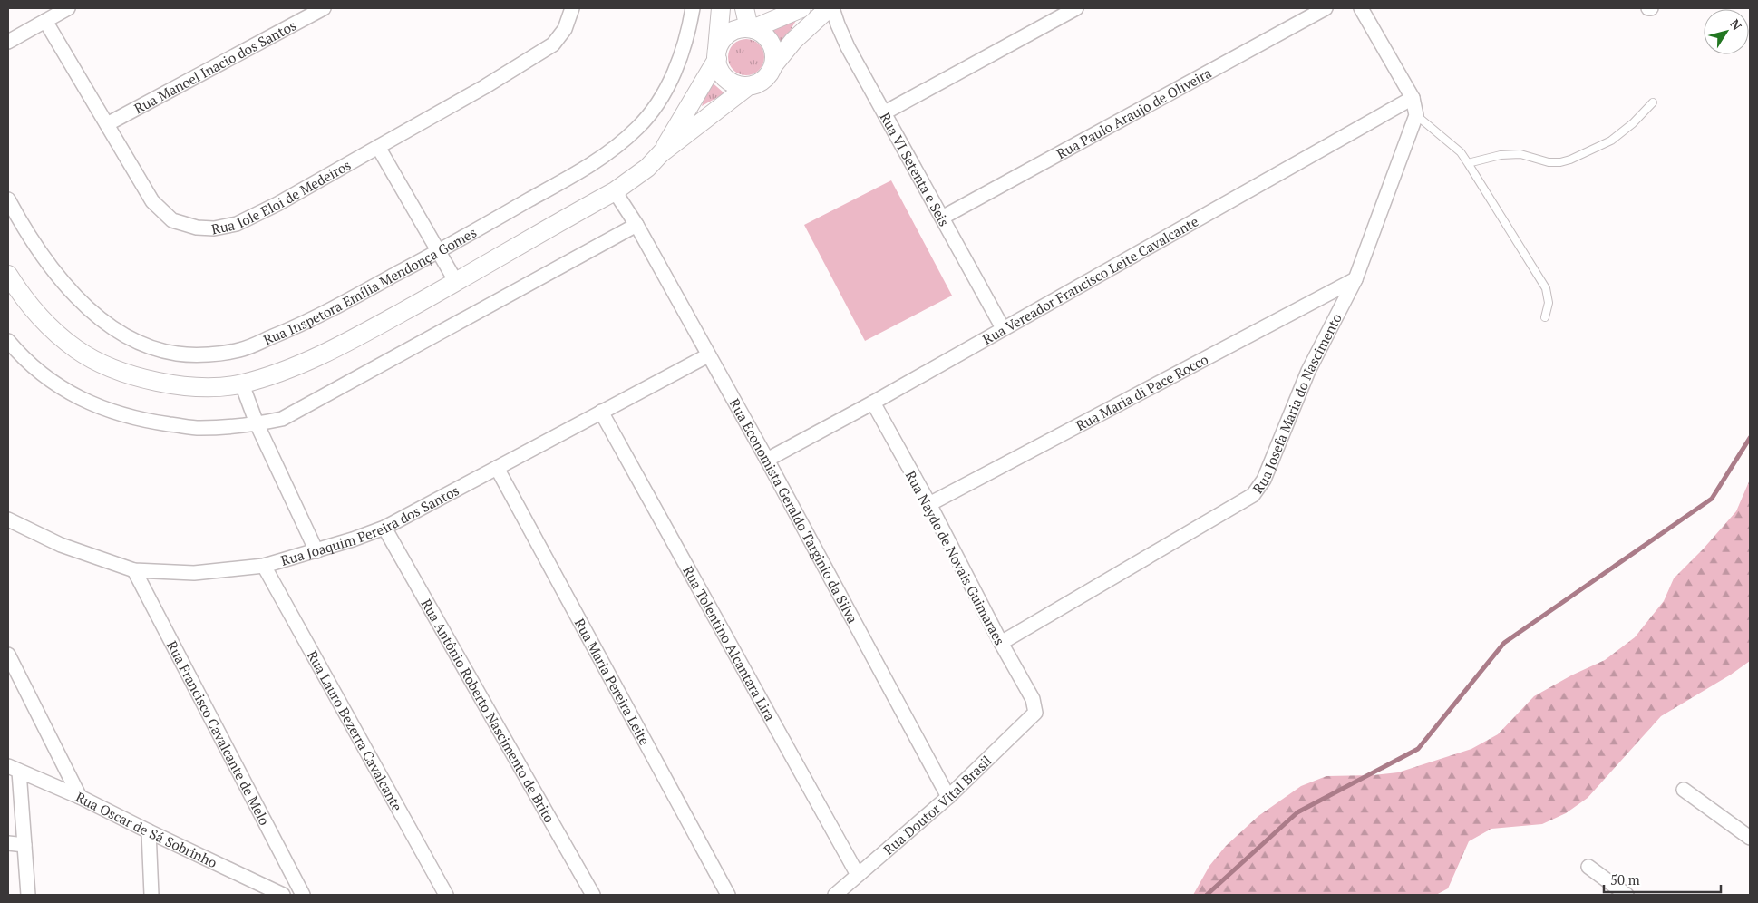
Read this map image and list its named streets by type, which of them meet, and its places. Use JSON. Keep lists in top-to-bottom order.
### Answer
{
  "streets": {
    "street": [
      "Rua Manoel Inacio dos Santos",
      "Rua Paulo Araujo de Oliveira",
      "Rua VI Setenta e Seis",
      "Rua Iole Eloi de Medeiros",
      "Rua Vereador Francisco Leite Cavalcante",
      "Rua Inspetora Emília Mendonça Gomes",
      "Rua Maria di Pace Rocco",
      "Rua Josefa Maria do Nascimento",
      "Rua Economista Geraldo Targinio da Silva",
      "Rua Joaquim Pereira dos Santos",
      "Rua Nayde de Novais Guimaraes",
      "Rua Tolentino Alcantara Lira",
      "Rua Maria Pereira Leite",
      "Rua Antônio Roberto Nascimento de Brito",
      "Rua Lauro Bezerra Cavalcante",
      "Rua Francisco Cavalcante de Melo",
      "Rua Doutor Vital Brasil",
      "Rua Oscar de Sá Sobrinho"
    ]
  },
  "crossings": [
    ["Rua Manoel Inacio dos Santos", "Rua Iole Eloi de Medeiros"],
    ["Rua Paulo Araujo de Oliveira", "Rua VI Setenta e Seis"],
    ["Rua VI Setenta e Seis", "Rua Vereador Francisco Leite Cavalcante"],
    ["Rua Vereador Francisco Leite Cavalcante", "Rua Economista Geraldo Targinio da Silva"],
    ["Rua Vereador Francisco Leite Cavalcante", "Rua Nayde de Novais Guimaraes"],
    ["Rua Maria di Pace Rocco", "Rua Josefa Maria do Nascimento"],
    ["Rua Maria di Pace Rocco", "Rua Nayde de Novais Guimaraes"],
    ["Rua Josefa Maria do Nascimento", "Rua Nayde de Novais Guimaraes"],
    ["Rua Economista Geraldo Targinio da Silva", "Rua Joaquim Pereira dos Santos"],
    ["Rua Economista Geraldo Targinio da Silva", "Rua Doutor Vital Brasil"],
    ["Rua Joaquim Pereira dos Santos", "Rua Tolentino Alcantara Lira"],
    ["Rua Joaquim Pereira dos Santos", "Rua Maria Pereira Leite"],
    ["Rua Joaquim Pereira dos Santos", "Rua Antônio Roberto Nascimento de Brito"],
    ["Rua Joaquim Pereira dos Santos", "Rua Lauro Bezerra Cavalcante"],
    ["Rua Joaquim Pereira dos Santos", "Rua Francisco Cavalcante de Melo"],
    ["Rua Nayde de Novais Guimaraes", "Rua Doutor Vital Brasil"],
    ["Rua Tolentino Alcantara Lira", "Rua Doutor Vital Brasil"]
  ],
  "scale_bar": "50 m",
  "north": "top right"
}
